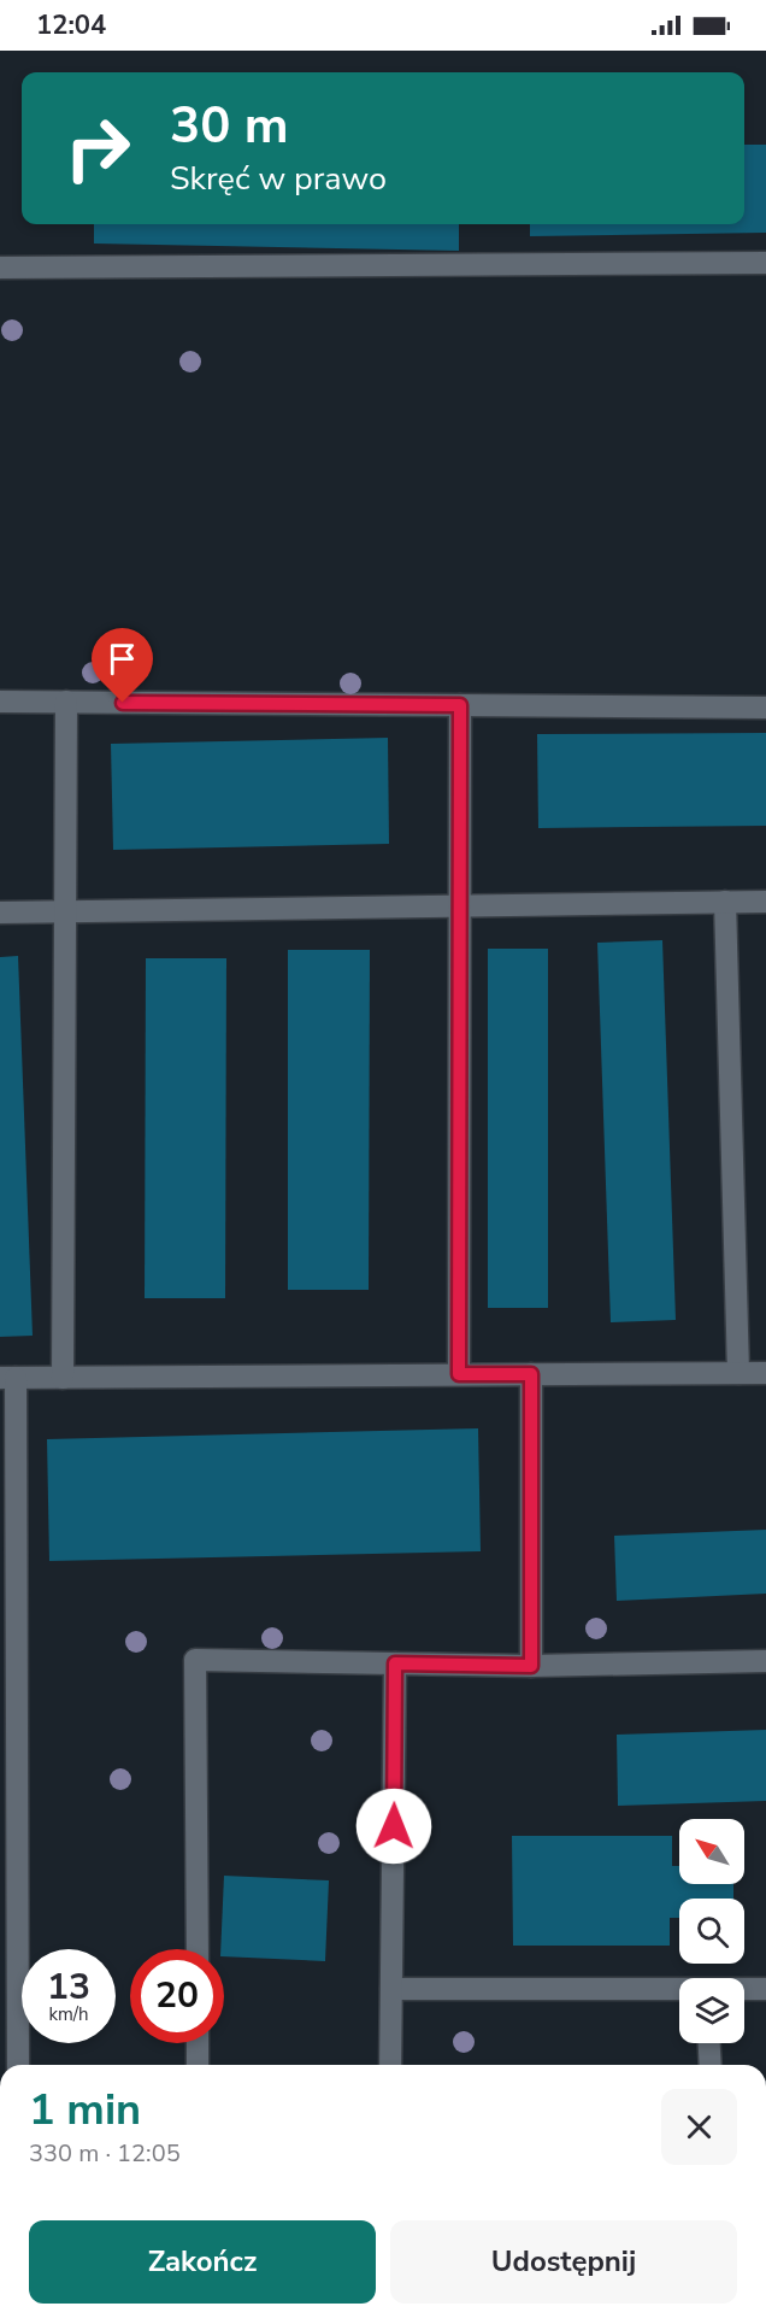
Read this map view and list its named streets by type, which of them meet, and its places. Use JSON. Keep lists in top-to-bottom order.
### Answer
{
  "north": "top left",
  "page": {
    "status": "12:04",
    "turn": ["30 m", "Skręć w prawo"],
    "speed": "13 km/h",
    "limit": "20",
    "heading": ["1 min", "330 m · 12:05"],
    "buttons": ["Zakończ", "Udostępnij"]
  }
}
